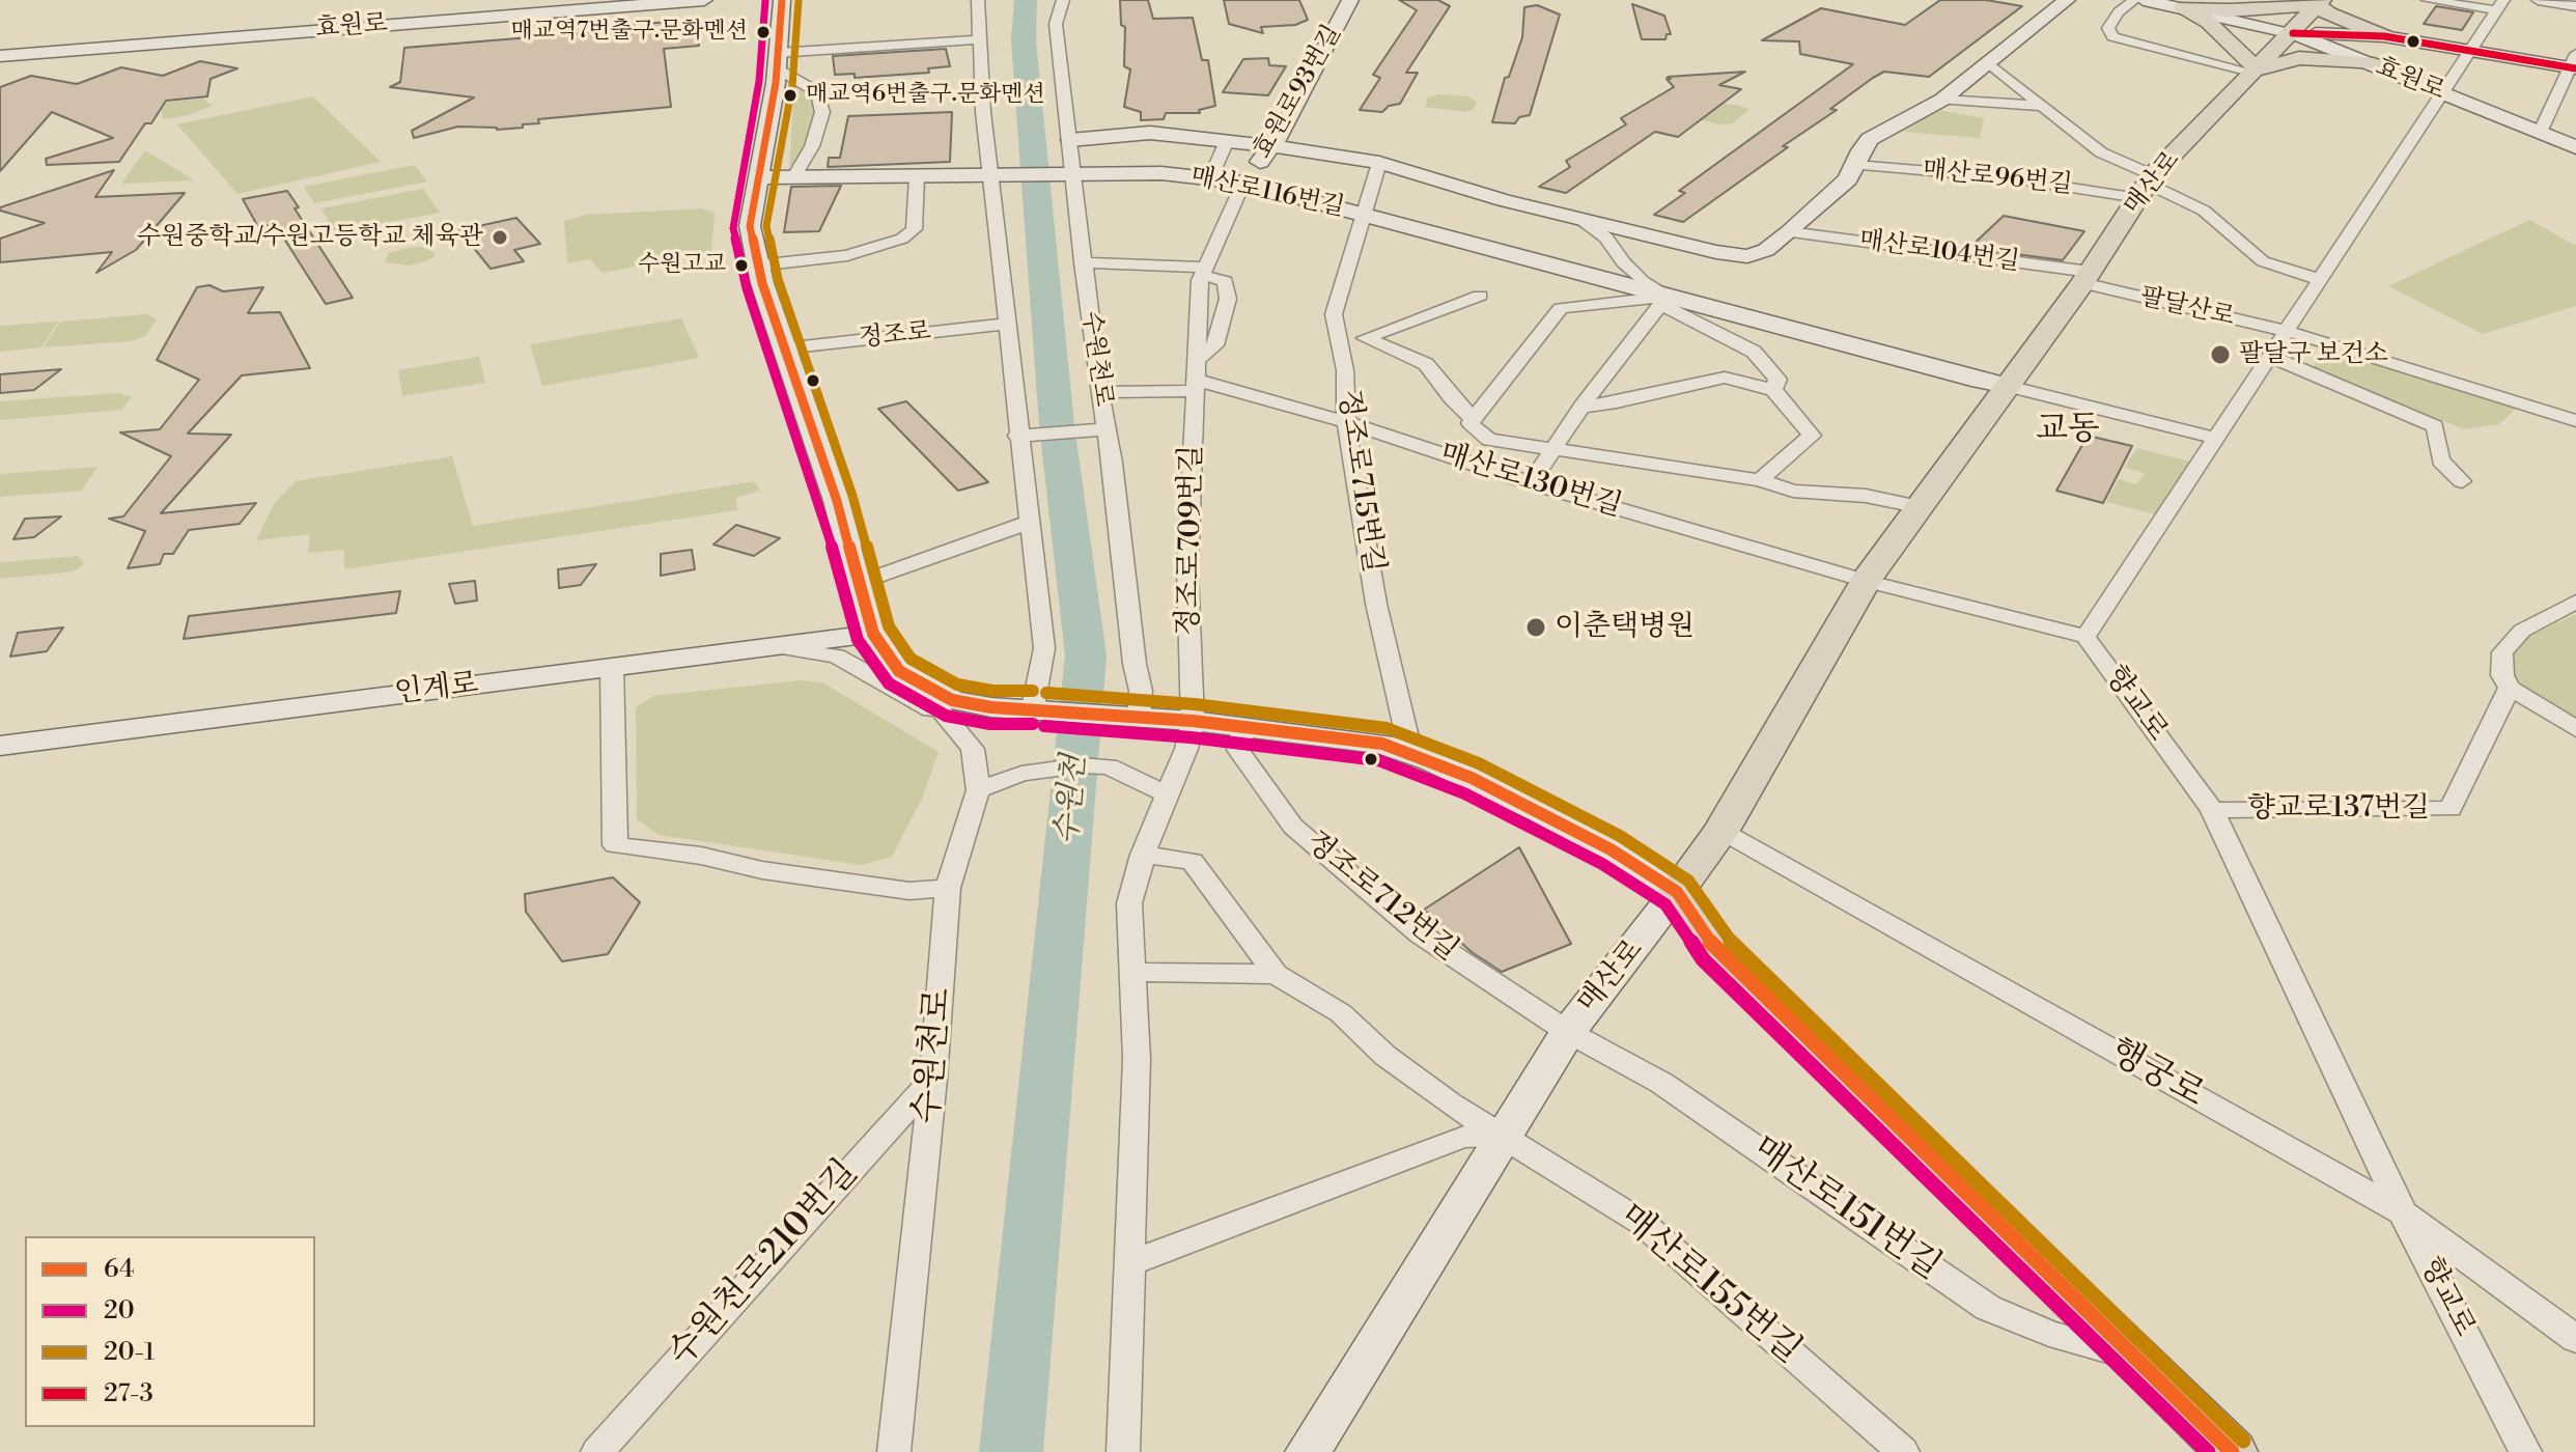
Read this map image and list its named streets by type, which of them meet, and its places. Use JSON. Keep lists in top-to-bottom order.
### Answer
{
  "streets": {
    "main road": ["매산로"],
    "street": [
      "효원로",
      "효원로93번길",
      "매산로96번길",
      "매산로116번길",
      "매산로104번길",
      "팔달산로",
      "정조로",
      "수원천로",
      "정조로715번길",
      "매산로130번길",
      "정조로709번길",
      "인계로",
      "향교로",
      "향교로137번길",
      "정조로712번길",
      "행궁로",
      "매산로151번길",
      "수원천로210번길",
      "매산로155번길"
    ]
  },
  "crossings": [
    ["효원로", "매산로"],
    ["효원로", "향교로"],
    ["효원로93번길", "매산로96번길"],
    ["효원로93번길", "매산로116번길"],
    ["효원로93번길", "정조로709번길"],
    ["매산로96번길", "매산로"],
    ["매산로96번길", "매산로116번길"],
    ["매산로96번길", "매산로104번길"],
    ["매산로96번길", "수원천로"],
    ["매산로96번길", "정조로715번길"],
    ["매산로", "매산로116번길"],
    ["매산로", "매산로104번길"],
    ["매산로", "팔달산로"],
    ["매산로", "매산로130번길"],
    ["매산로", "정조로712번길"],
    ["매산로", "행궁로"],
    ["매산로", "매산로151번길"],
    ["매산로", "매산로155번길"],
    ["매산로116번길", "수원천로"],
    ["매산로116번길", "정조로715번길"],
    ["매산로116번길", "정조로709번길"],
    ["매산로104번길", "팔달산로"],
    ["팔달산로", "향교로"],
    ["수원천로", "매산로130번길"],
    ["수원천로", "수원천로210번길"],
    ["정조로715번길", "매산로130번길"],
    ["매산로130번길", "정조로709번길"],
    ["매산로130번길", "향교로"],
    ["향교로", "향교로137번길"],
    ["향교로", "행궁로"],
    ["정조로712번길", "매산로151번길"]
  ],
  "districts": ["교동"],
  "water": ["수원천"],
  "places": [
    "매교역7번출구.문화멘션",
    "매교역6번출구.문화멘션",
    "수원중학교/수원고등학교 체육관",
    "수원고교",
    "팔달구 보건소",
    "이춘택병원"
  ],
  "lines": [
    "transit line 64",
    "transit line 20",
    "transit line 20-1",
    "transit line 27-3"
  ],
  "legend": [
    "64",
    "20",
    "20-1",
    "27-3"
  ]
}
